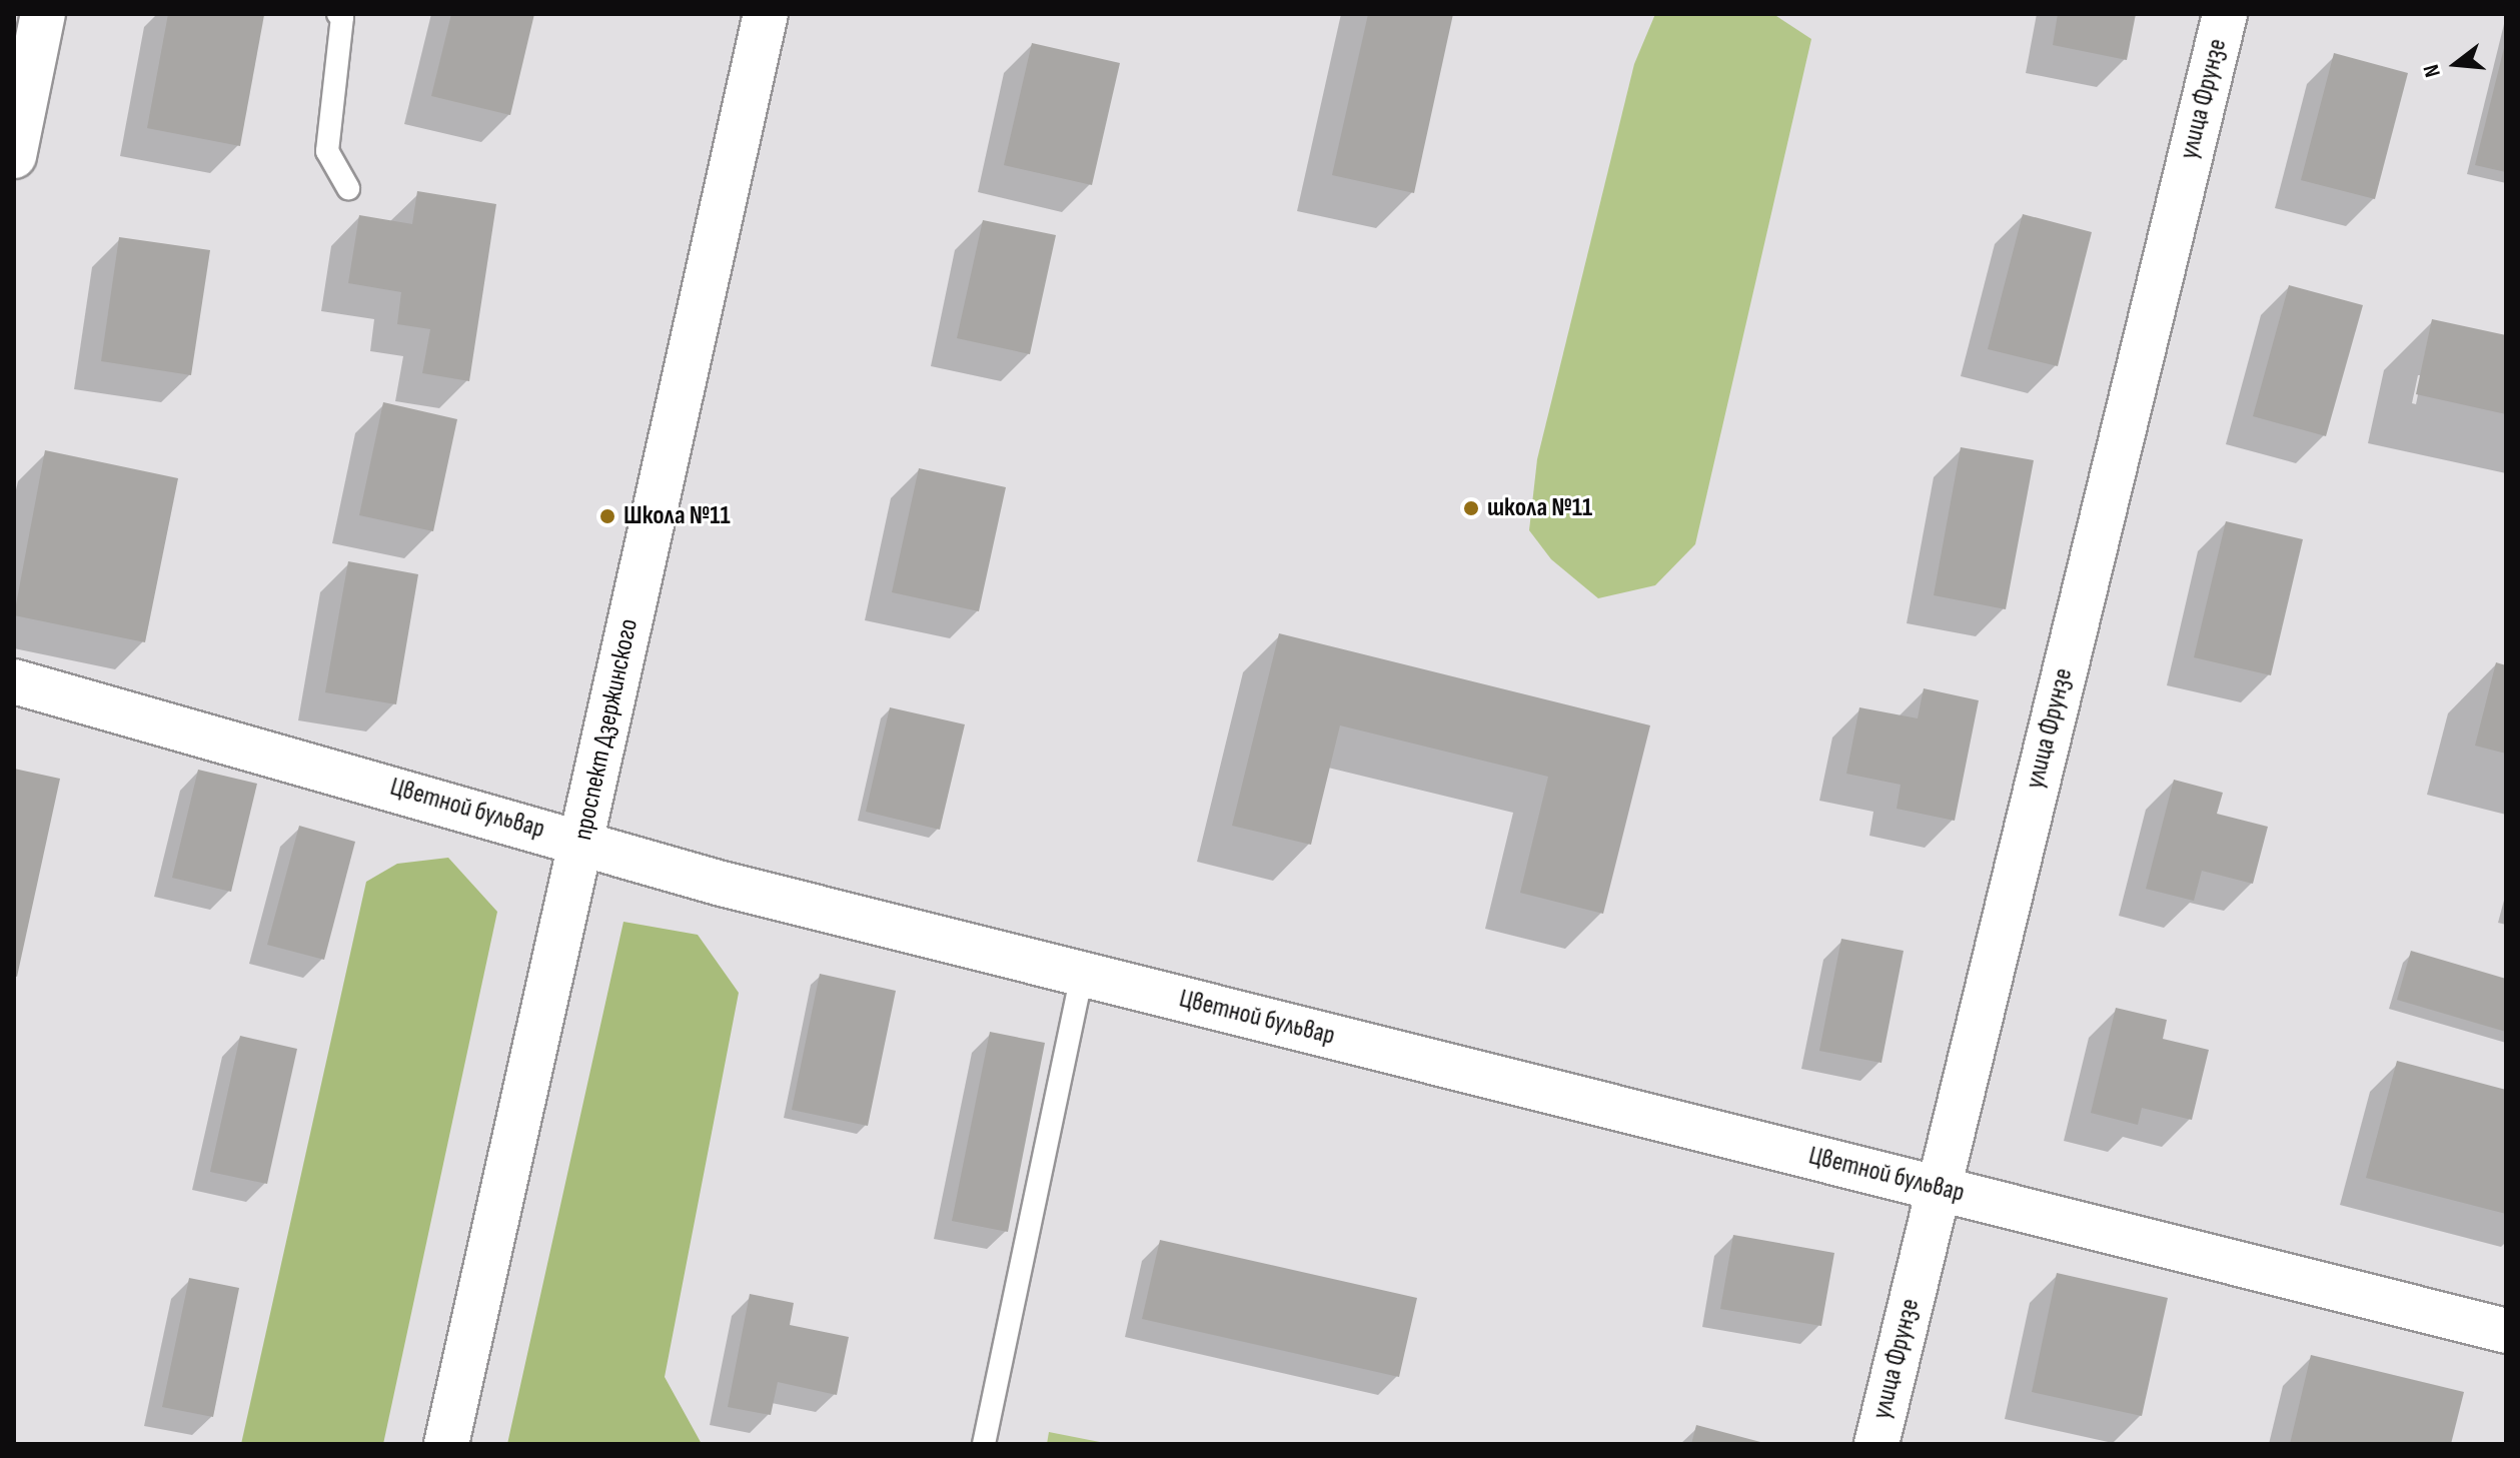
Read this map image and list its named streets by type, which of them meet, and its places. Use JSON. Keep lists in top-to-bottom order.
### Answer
{
  "streets": {
    "street": ["улица Фрунзе", "проспект Дзержинского", "Цветной бульвар"]
  },
  "crossings": [
    ["улица Фрунзе", "Цветной бульвар"],
    ["проспект Дзержинского", "Цветной бульвар"]
  ],
  "places": ["школа №11", "Школа №11"],
  "north": "left"
}
